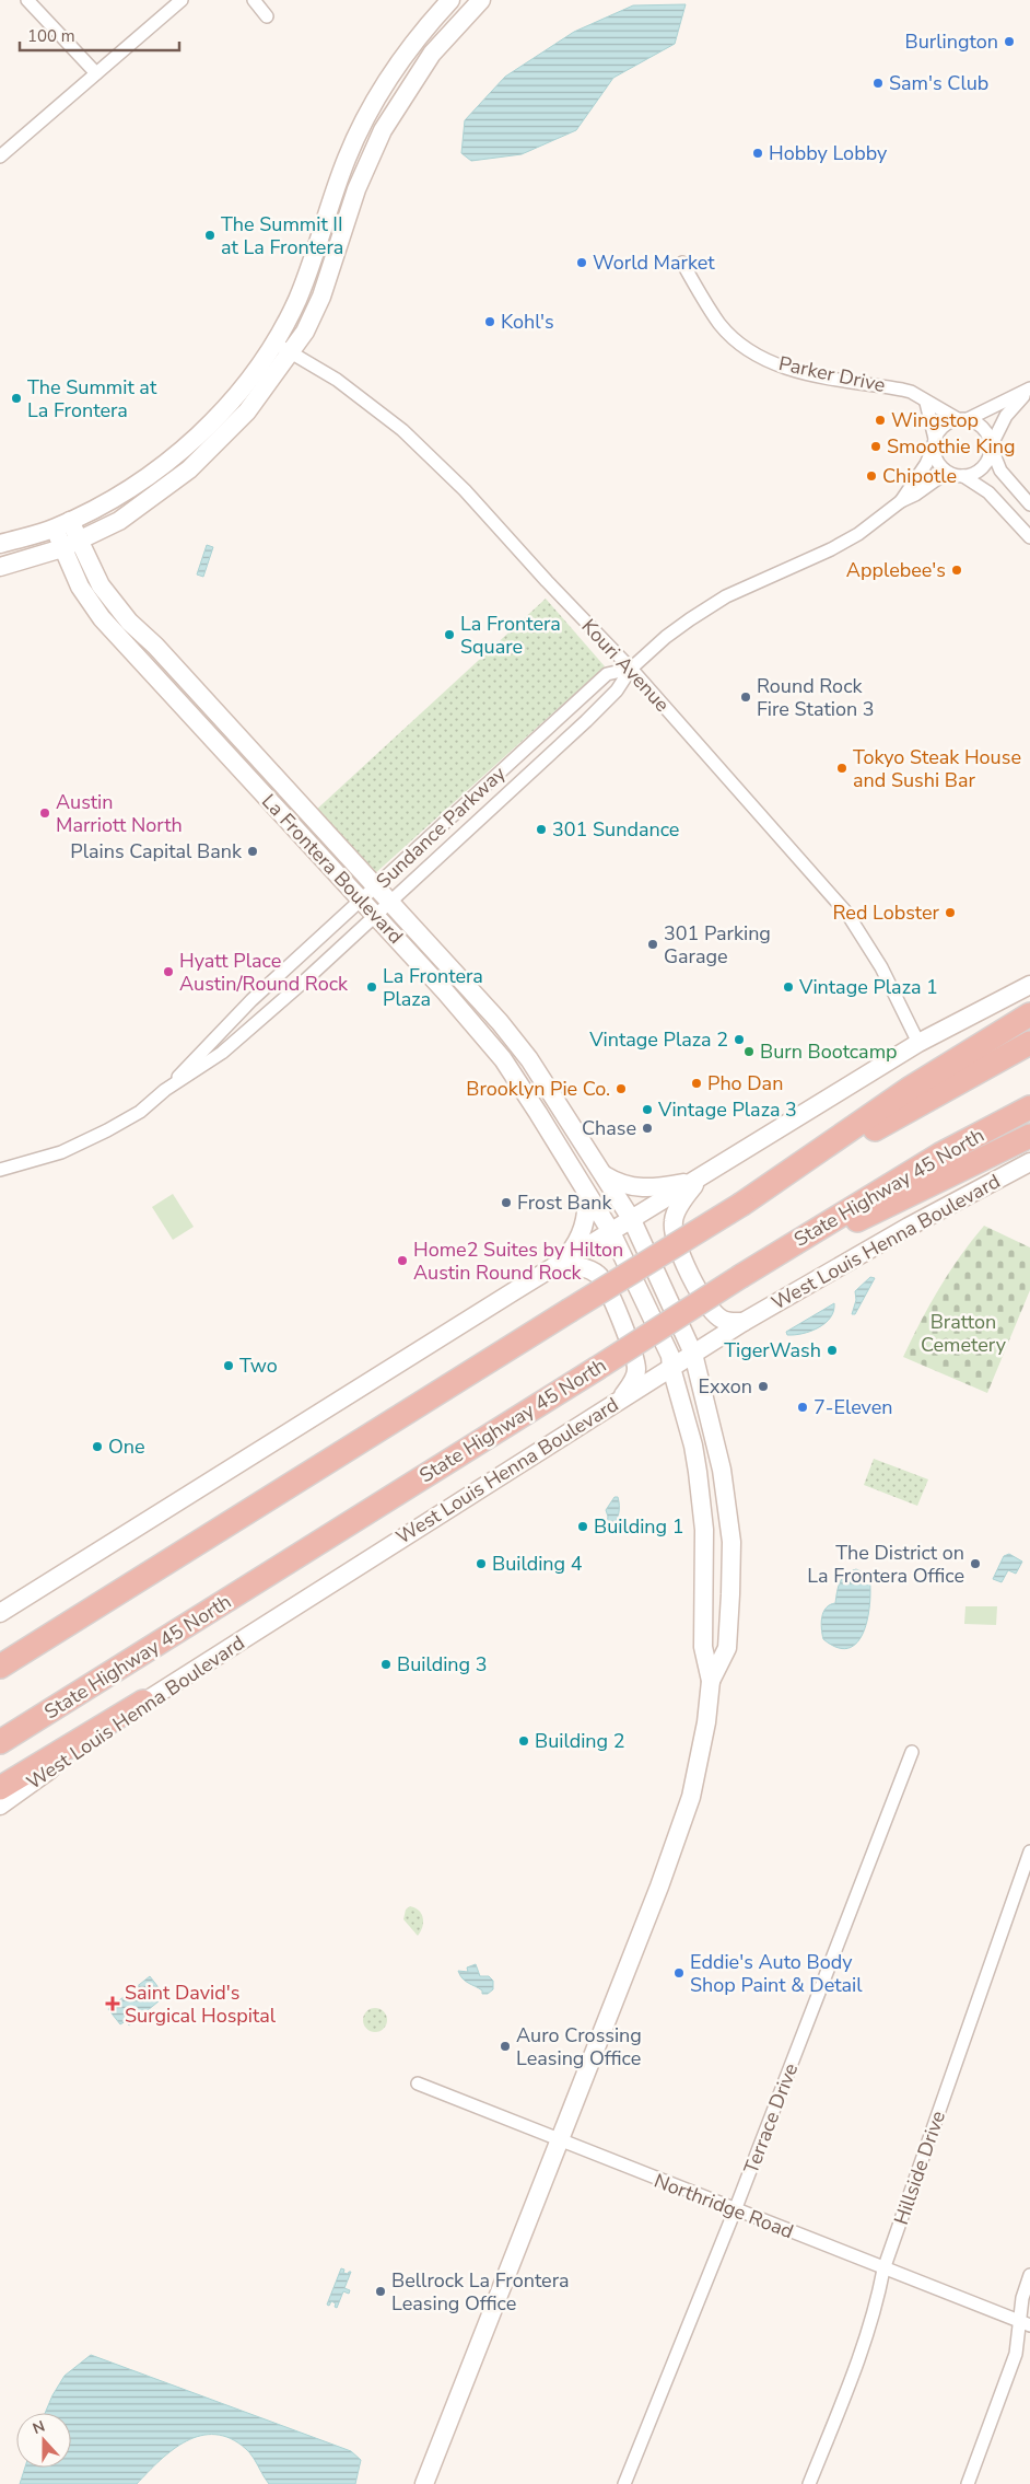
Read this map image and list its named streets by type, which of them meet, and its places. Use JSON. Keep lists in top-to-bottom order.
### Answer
{
  "streets": {
    "highway": ["State Highway 45 North"],
    "main road": ["La Frontera Boulevard", "West Louis Henna Boulevard"],
    "street": [
      "Parker Drive",
      "Kouri Avenue",
      "Sundance Parkway",
      "Terrace Drive",
      "Hillside Drive",
      "Northridge Road"
    ]
  },
  "crossings": [
    ["Parker Drive", "Sundance Parkway"],
    ["Kouri Avenue", "Sundance Parkway"],
    ["Sundance Parkway", "La Frontera Boulevard"],
    ["La Frontera Boulevard", "West Louis Henna Boulevard"],
    ["Terrace Drive", "Northridge Road"],
    ["Hillside Drive", "Northridge Road"]
  ],
  "parks": ["Bratton Cemetery"],
  "places": {
    "other": [
      "Burlington",
      "Sam's Club",
      "Hobby Lobby",
      "The Summit II at La Frontera",
      "World Market",
      "Kohl's",
      "The Summit at La Frontera",
      "Wingstop",
      "Smoothie King",
      "Chipotle",
      "Applebee's",
      "La Frontera Square",
      "Round Rock Fire Station 3",
      "Tokyo Steak House and Sushi Bar",
      "Austin Marriott North",
      "301 Sundance",
      "Plains Capital Bank",
      "Red Lobster",
      "301 Parking Garage",
      "Hyatt Place Austin/Round Rock",
      "La Frontera Plaza",
      "Vintage Plaza 1",
      "Vintage Plaza 2",
      "Burn Bootcamp",
      "Pho Dan",
      "Brooklyn Pie Co.",
      "Vintage Plaza 3",
      "Chase",
      "Frost Bank",
      "Home2 Suites by Hilton Austin Round Rock",
      "TigerWash",
      "Two",
      "Exxon",
      "7-Eleven",
      "One",
      "Building 1",
      "Building 4",
      "The District on La Frontera Office",
      "Building 3",
      "Building 2",
      "Eddie's Auto Body Shop Paint & Detail",
      "Auro Crossing Leasing Office",
      "Bellrock La Frontera Leasing Office"
    ],
    "health": ["Saint David's Surgical Hospital"]
  },
  "scale_bar": "100 m",
  "north": "top"
}
